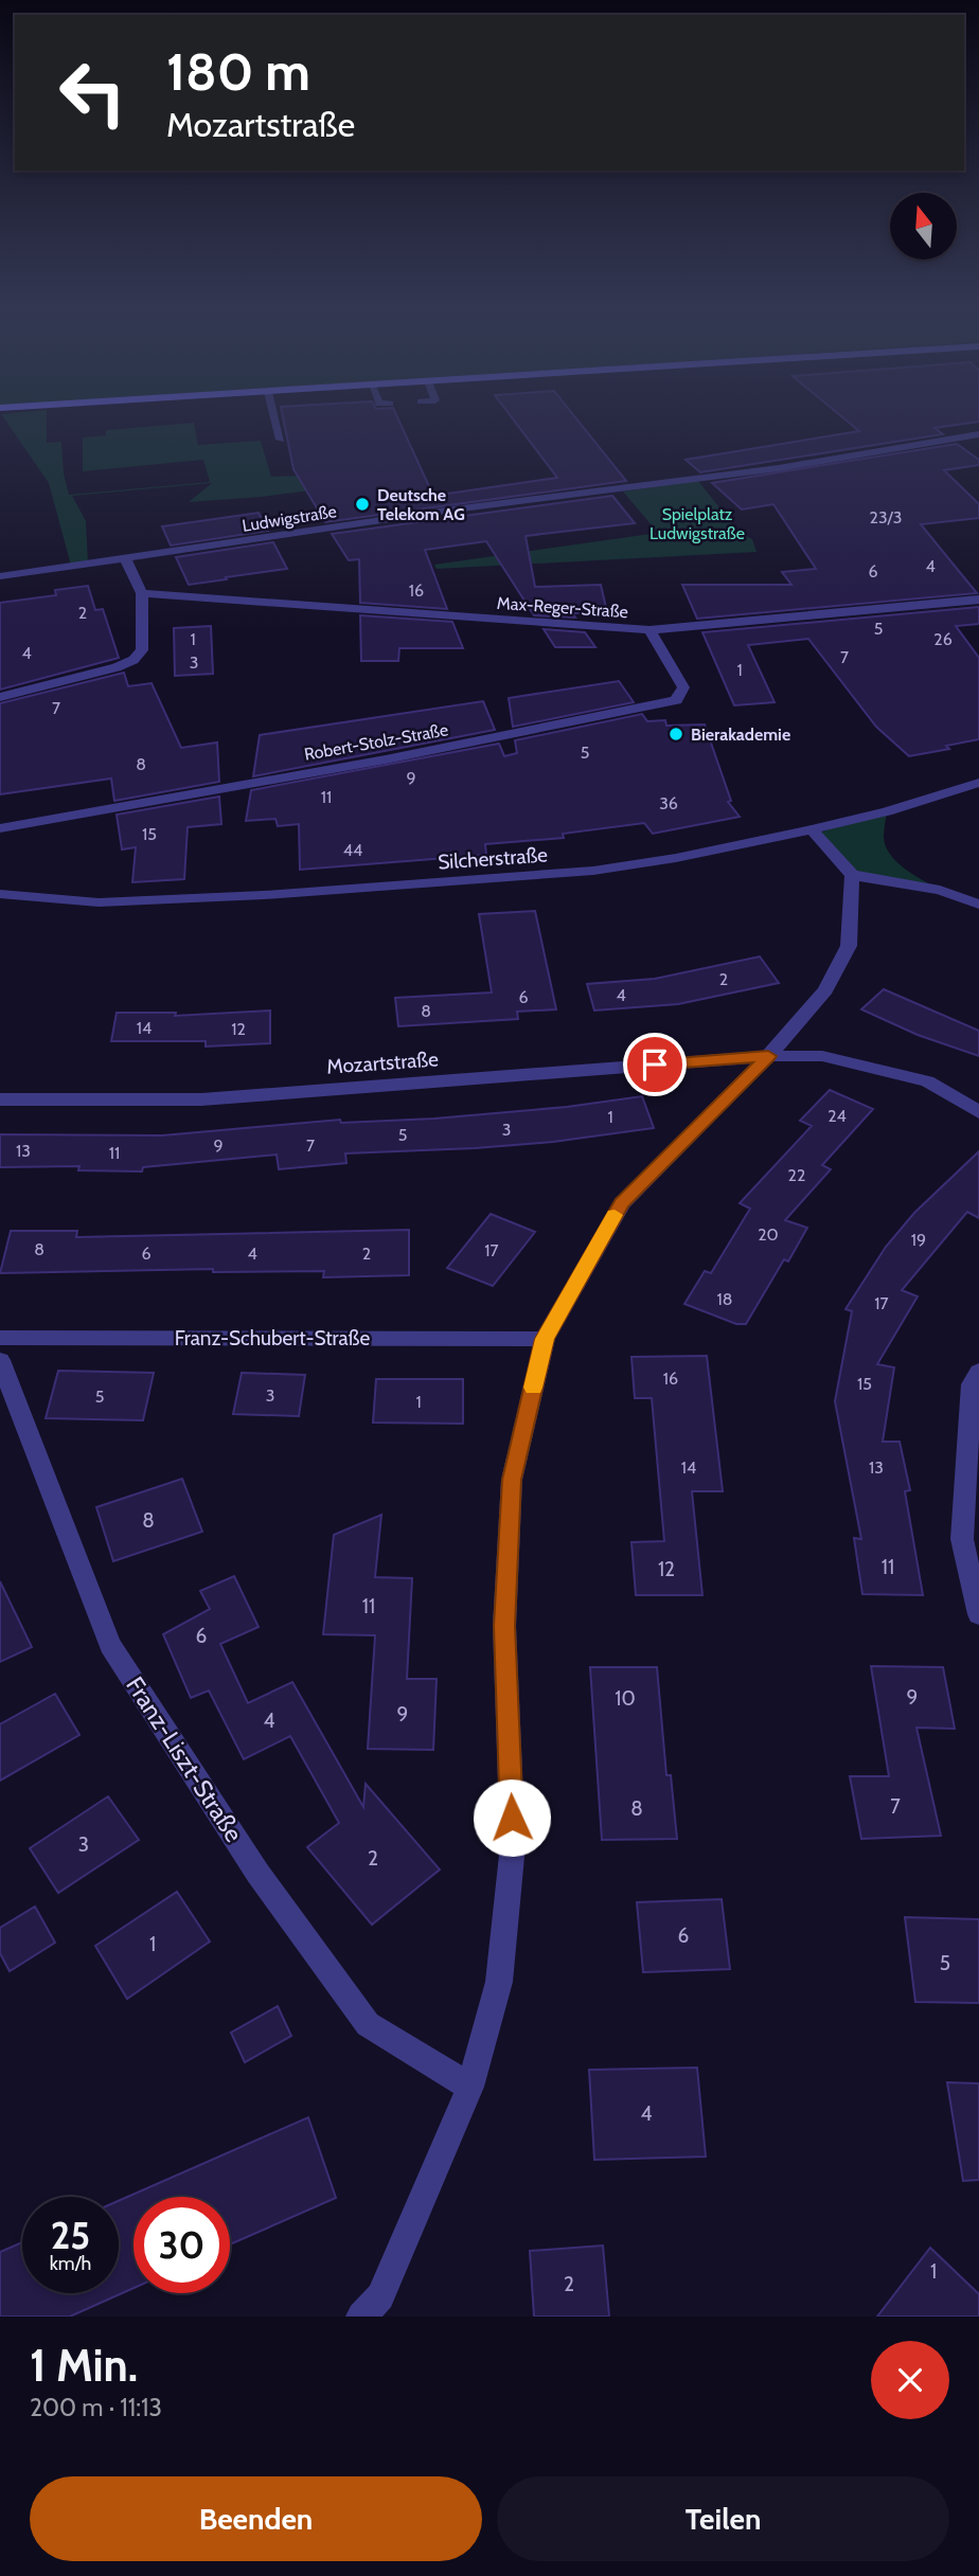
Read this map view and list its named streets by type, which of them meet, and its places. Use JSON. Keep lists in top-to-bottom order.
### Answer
{
  "streets": {
    "street": [
      "Ludwigstraße",
      "Max-Reger-Straße",
      "Robert-Stolz-Straße",
      "Silcherstraße",
      "Mozartstraße",
      "Franz-Schubert-Straße",
      "Franz-Liszt-Straße"
    ]
  },
  "crossings": [
    ["Max-Reger-Straße", "Robert-Stolz-Straße"]
  ],
  "parks": ["Spielplatz Ludwigstraße"],
  "places": ["Deutsche Telekom AG", "Bierakademie"],
  "house_numbers": [
    "23/3",
    "4",
    "6",
    "16",
    "2",
    "5",
    "1",
    "26",
    "4",
    "7",
    "3",
    "1",
    "7",
    "5",
    "8",
    "9",
    "11",
    "36",
    "15",
    "44",
    "2",
    "4",
    "6",
    "8",
    "14",
    "12",
    "24",
    "1",
    "3",
    "5",
    "9",
    "7",
    "13",
    "11",
    "22",
    "20",
    "19",
    "8",
    "17",
    "6",
    "4",
    "2",
    "18",
    "17",
    "16",
    "15",
    "3",
    "5",
    "1",
    "14",
    "13",
    "8",
    "11",
    "12",
    "11",
    "6",
    "9",
    "10",
    "9",
    "4",
    "7",
    "8",
    "3",
    "2",
    "6",
    "1",
    "5",
    "4",
    "1",
    "2"
  ],
  "north": "top",
  "page": {
    "turn": ["180 m", "Mozartstraße"],
    "speed": "25 km/h",
    "limit": "30",
    "heading": ["1 Min.", "200 m · 11:13"],
    "buttons": ["Beenden", "Teilen"]
  }
}
